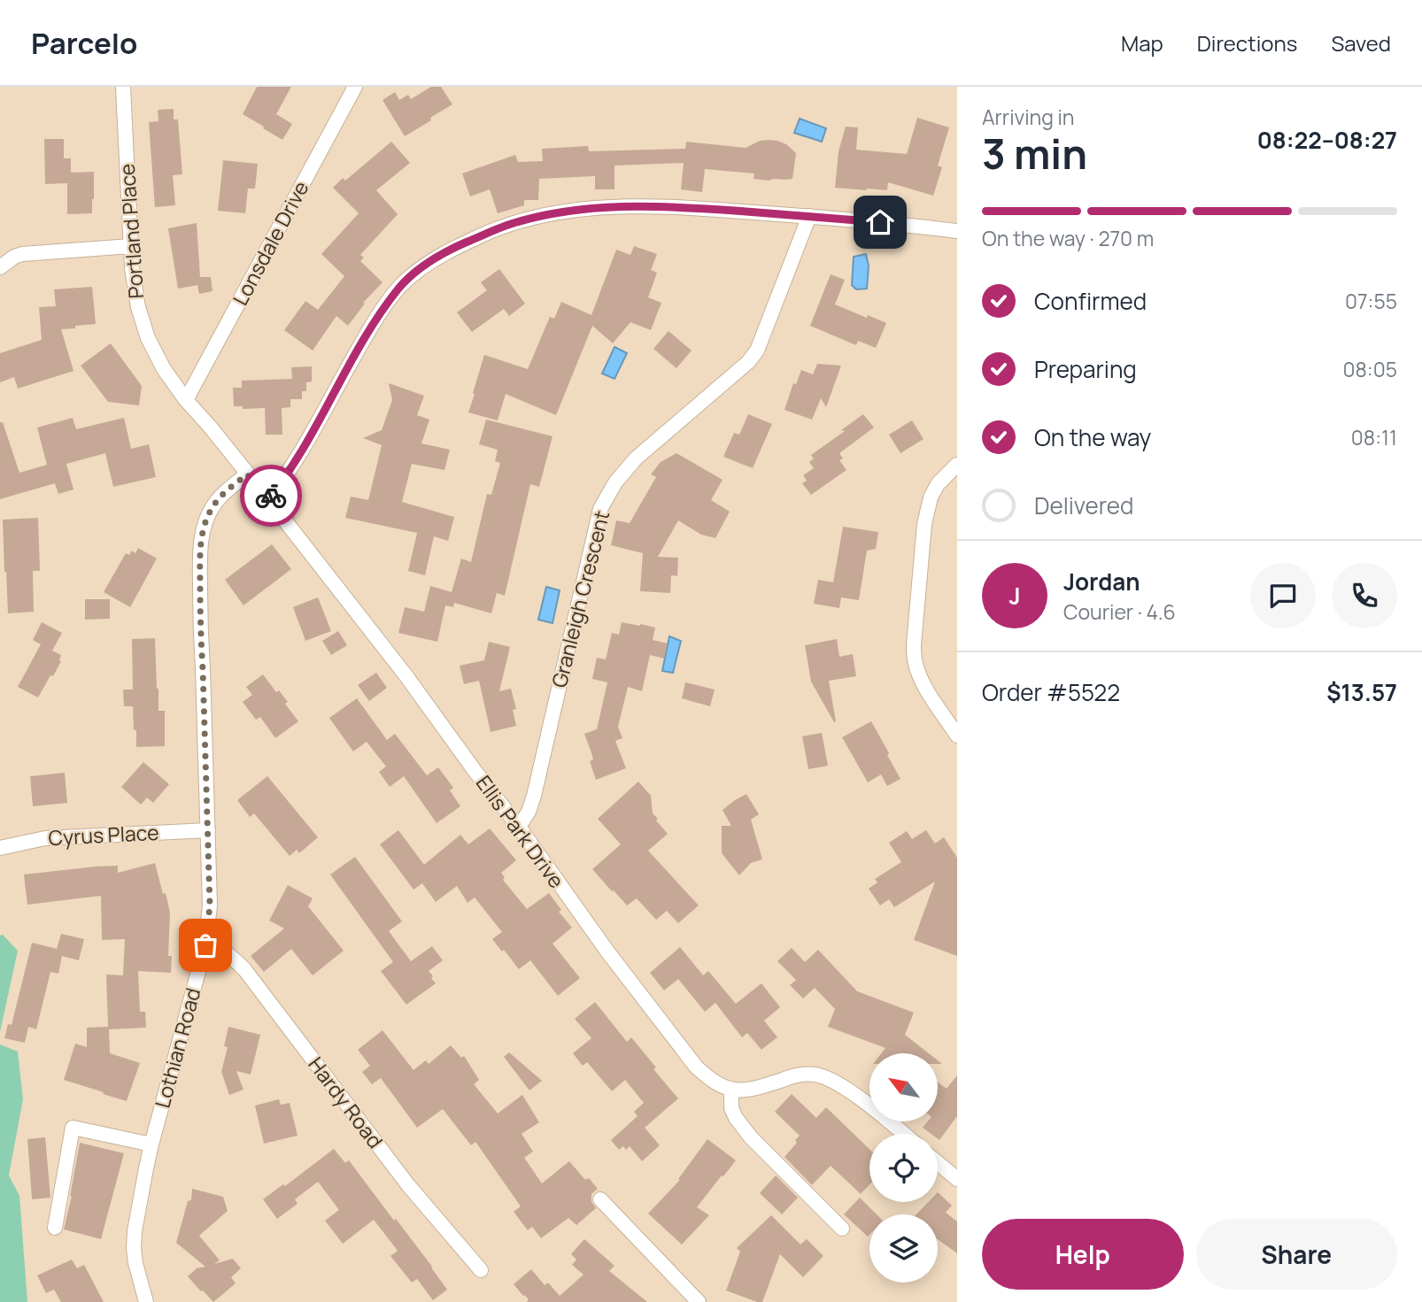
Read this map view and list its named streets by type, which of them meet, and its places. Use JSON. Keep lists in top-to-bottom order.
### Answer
{
  "streets": {
    "street": [
      "Portland Place",
      "Lonsdale Drive",
      "Granleigh Crescent",
      "Ellis Park Drive",
      "Cyrus Place",
      "Lothian Road",
      "Hardy Road"
    ]
  },
  "crossings": [
    ["Portland Place", "Lonsdale Drive"],
    ["Portland Place", "Ellis Park Drive"],
    ["Lonsdale Drive", "Ellis Park Drive"],
    ["Granleigh Crescent", "Ellis Park Drive"],
    ["Ellis Park Drive", "Lothian Road"],
    ["Cyrus Place", "Lothian Road"],
    ["Lothian Road", "Hardy Road"]
  ],
  "north": "top left",
  "page": {
    "header": "Parcelo",
    "nav": ["Map", "Directions", "Saved"],
    "heading": ["3 min", "Arriving in", "08:22–08:27"],
    "panel": [
      "Jordan",
      "Courier · 4.6",
      "Order #5522",
      "$13.57"
    ],
    "bar": "On the way · 270 m",
    "list": [
      ["Confirmed", "07:55"],
      ["Preparing", "08:05"],
      ["On the way", "08:11"],
      "Delivered"
    ],
    "round": "J",
    "buttons": ["Help", "Share"]
  }
}
